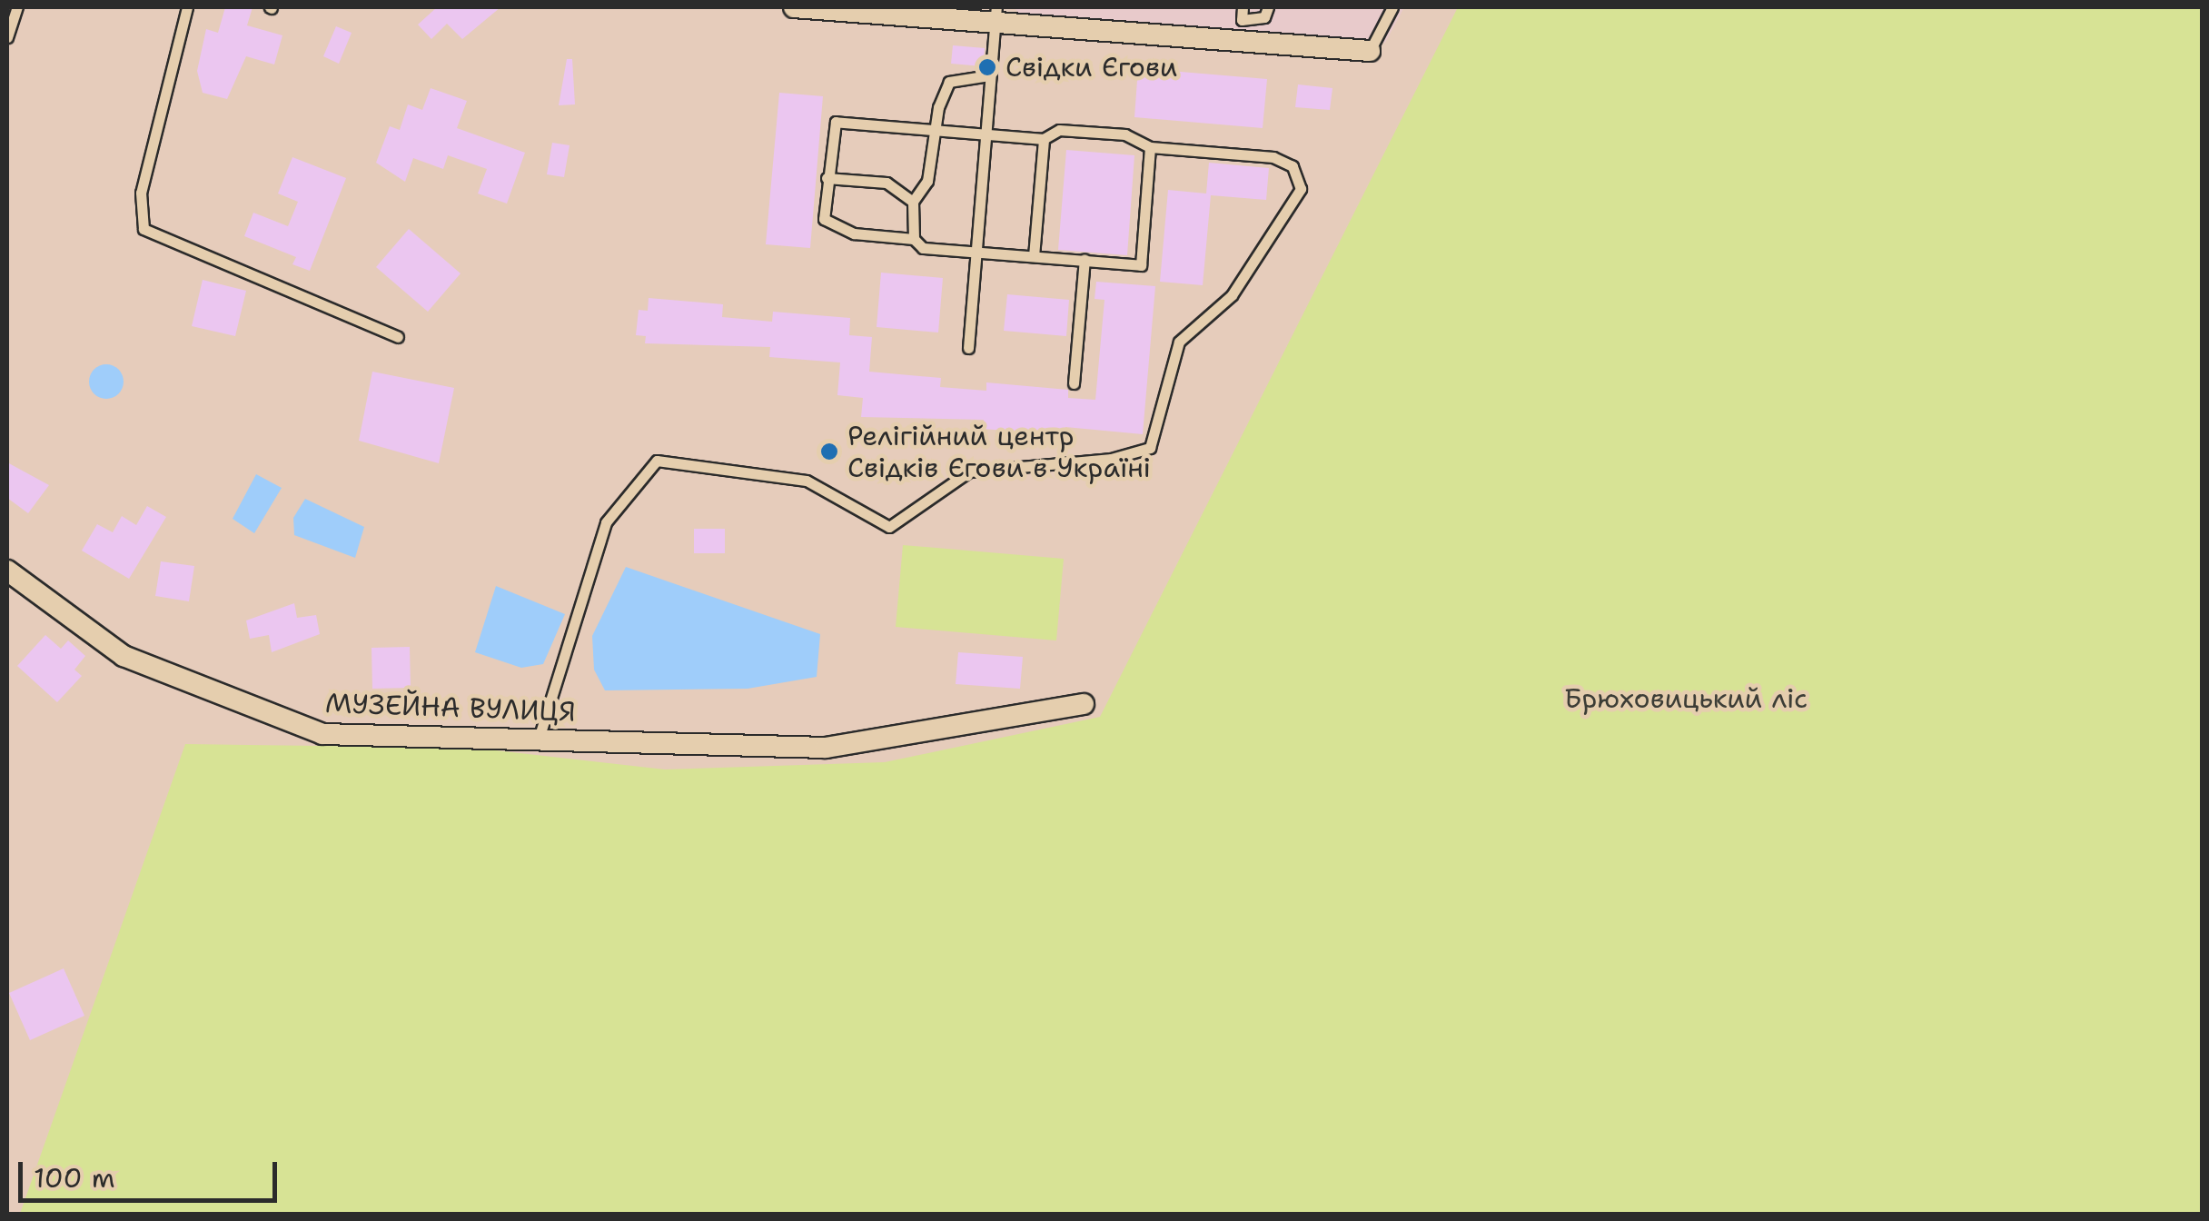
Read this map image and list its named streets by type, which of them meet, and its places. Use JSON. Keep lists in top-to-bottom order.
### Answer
{
  "streets": {
    "street": ["МУЗЕЙНА ВУЛИЦЯ"]
  },
  "parks": ["Брюховицький ліс"],
  "places": ["Свідки Єгови", "Релігійний центр Свідків Єгови в Україні"],
  "scale_bar": "100 m"
}
